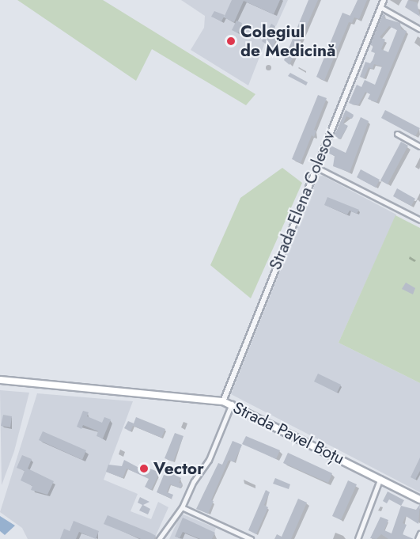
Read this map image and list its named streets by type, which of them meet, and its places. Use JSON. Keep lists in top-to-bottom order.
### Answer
{
  "streets": {
    "main road": ["Strada Pavel Boțu"],
    "street": ["Strada Elena Colesov"]
  },
  "crossings": [
    ["Strada Elena Colesov", "Strada Pavel Boțu"]
  ],
  "places": ["Colegiul de Medicină", "Vector"]
}
